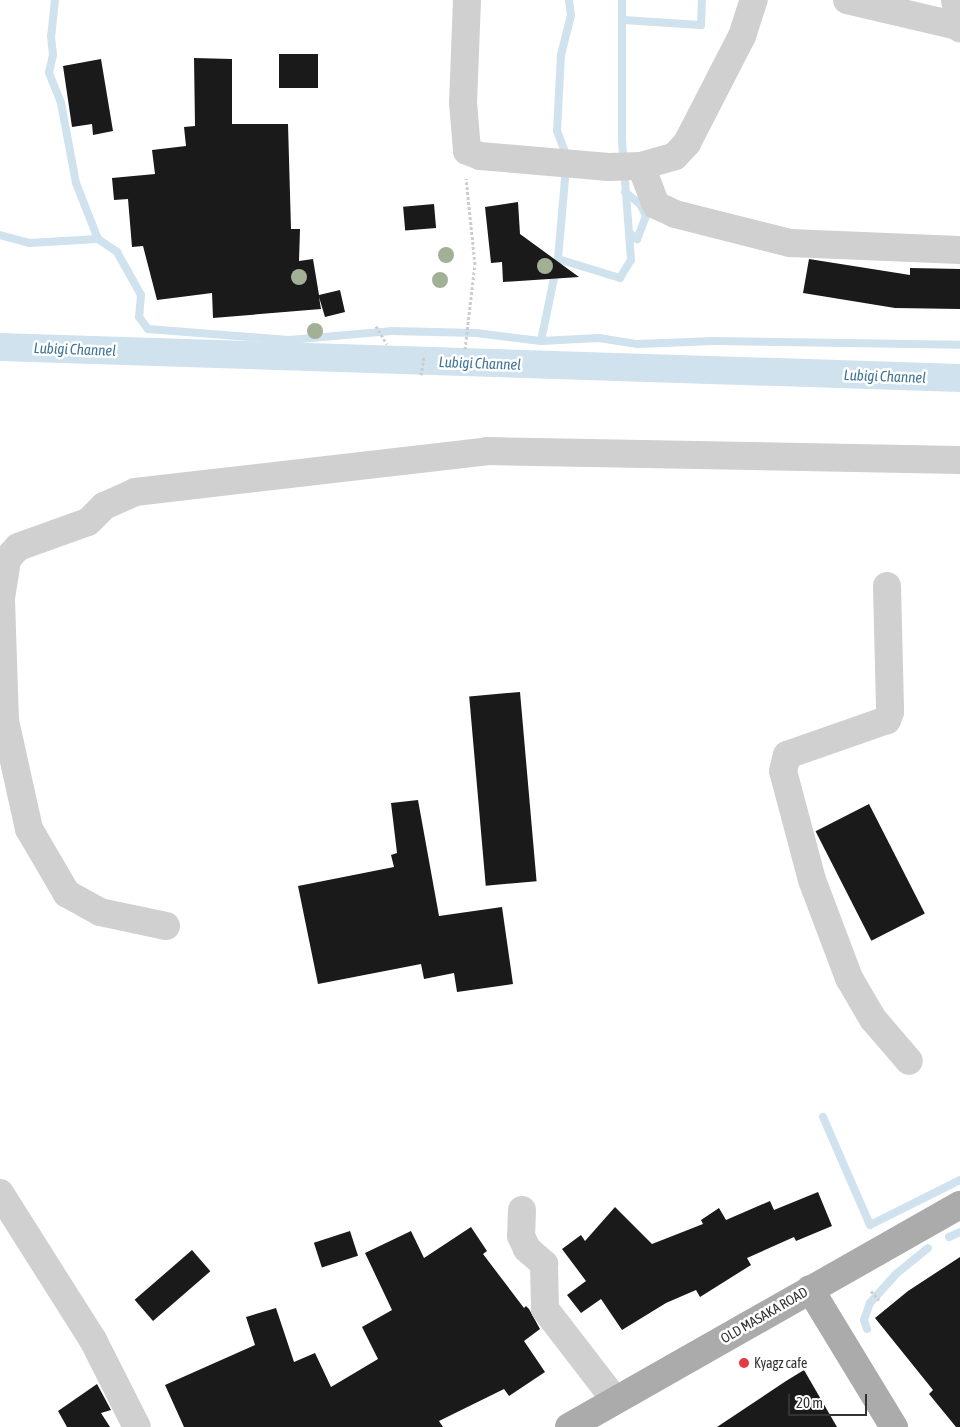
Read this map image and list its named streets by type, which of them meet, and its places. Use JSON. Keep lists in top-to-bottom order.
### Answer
{
  "streets": {
    "main road": ["OLD MASAKA ROAD"]
  },
  "water": ["Lubigi Channel"],
  "places": ["Kyagz cafe"],
  "scale_bar": "20 m"
}
